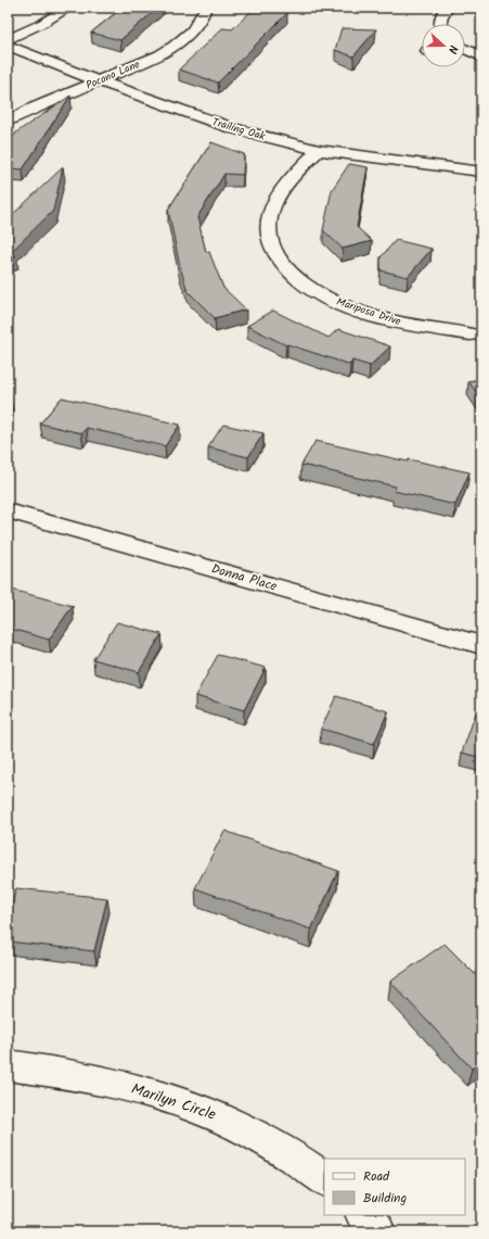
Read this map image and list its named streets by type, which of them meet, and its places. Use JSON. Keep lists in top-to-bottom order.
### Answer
{
  "streets": {
    "street": [
      "Pocono Lane",
      "Trailing Oak",
      "Mariposa Drive",
      "Donna Place",
      "Marilyn Circle"
    ]
  },
  "crossings": [
    ["Pocono Lane", "Trailing Oak"],
    ["Trailing Oak", "Mariposa Drive"]
  ],
  "legend": ["Road", "Building"],
  "north": "right"
}
